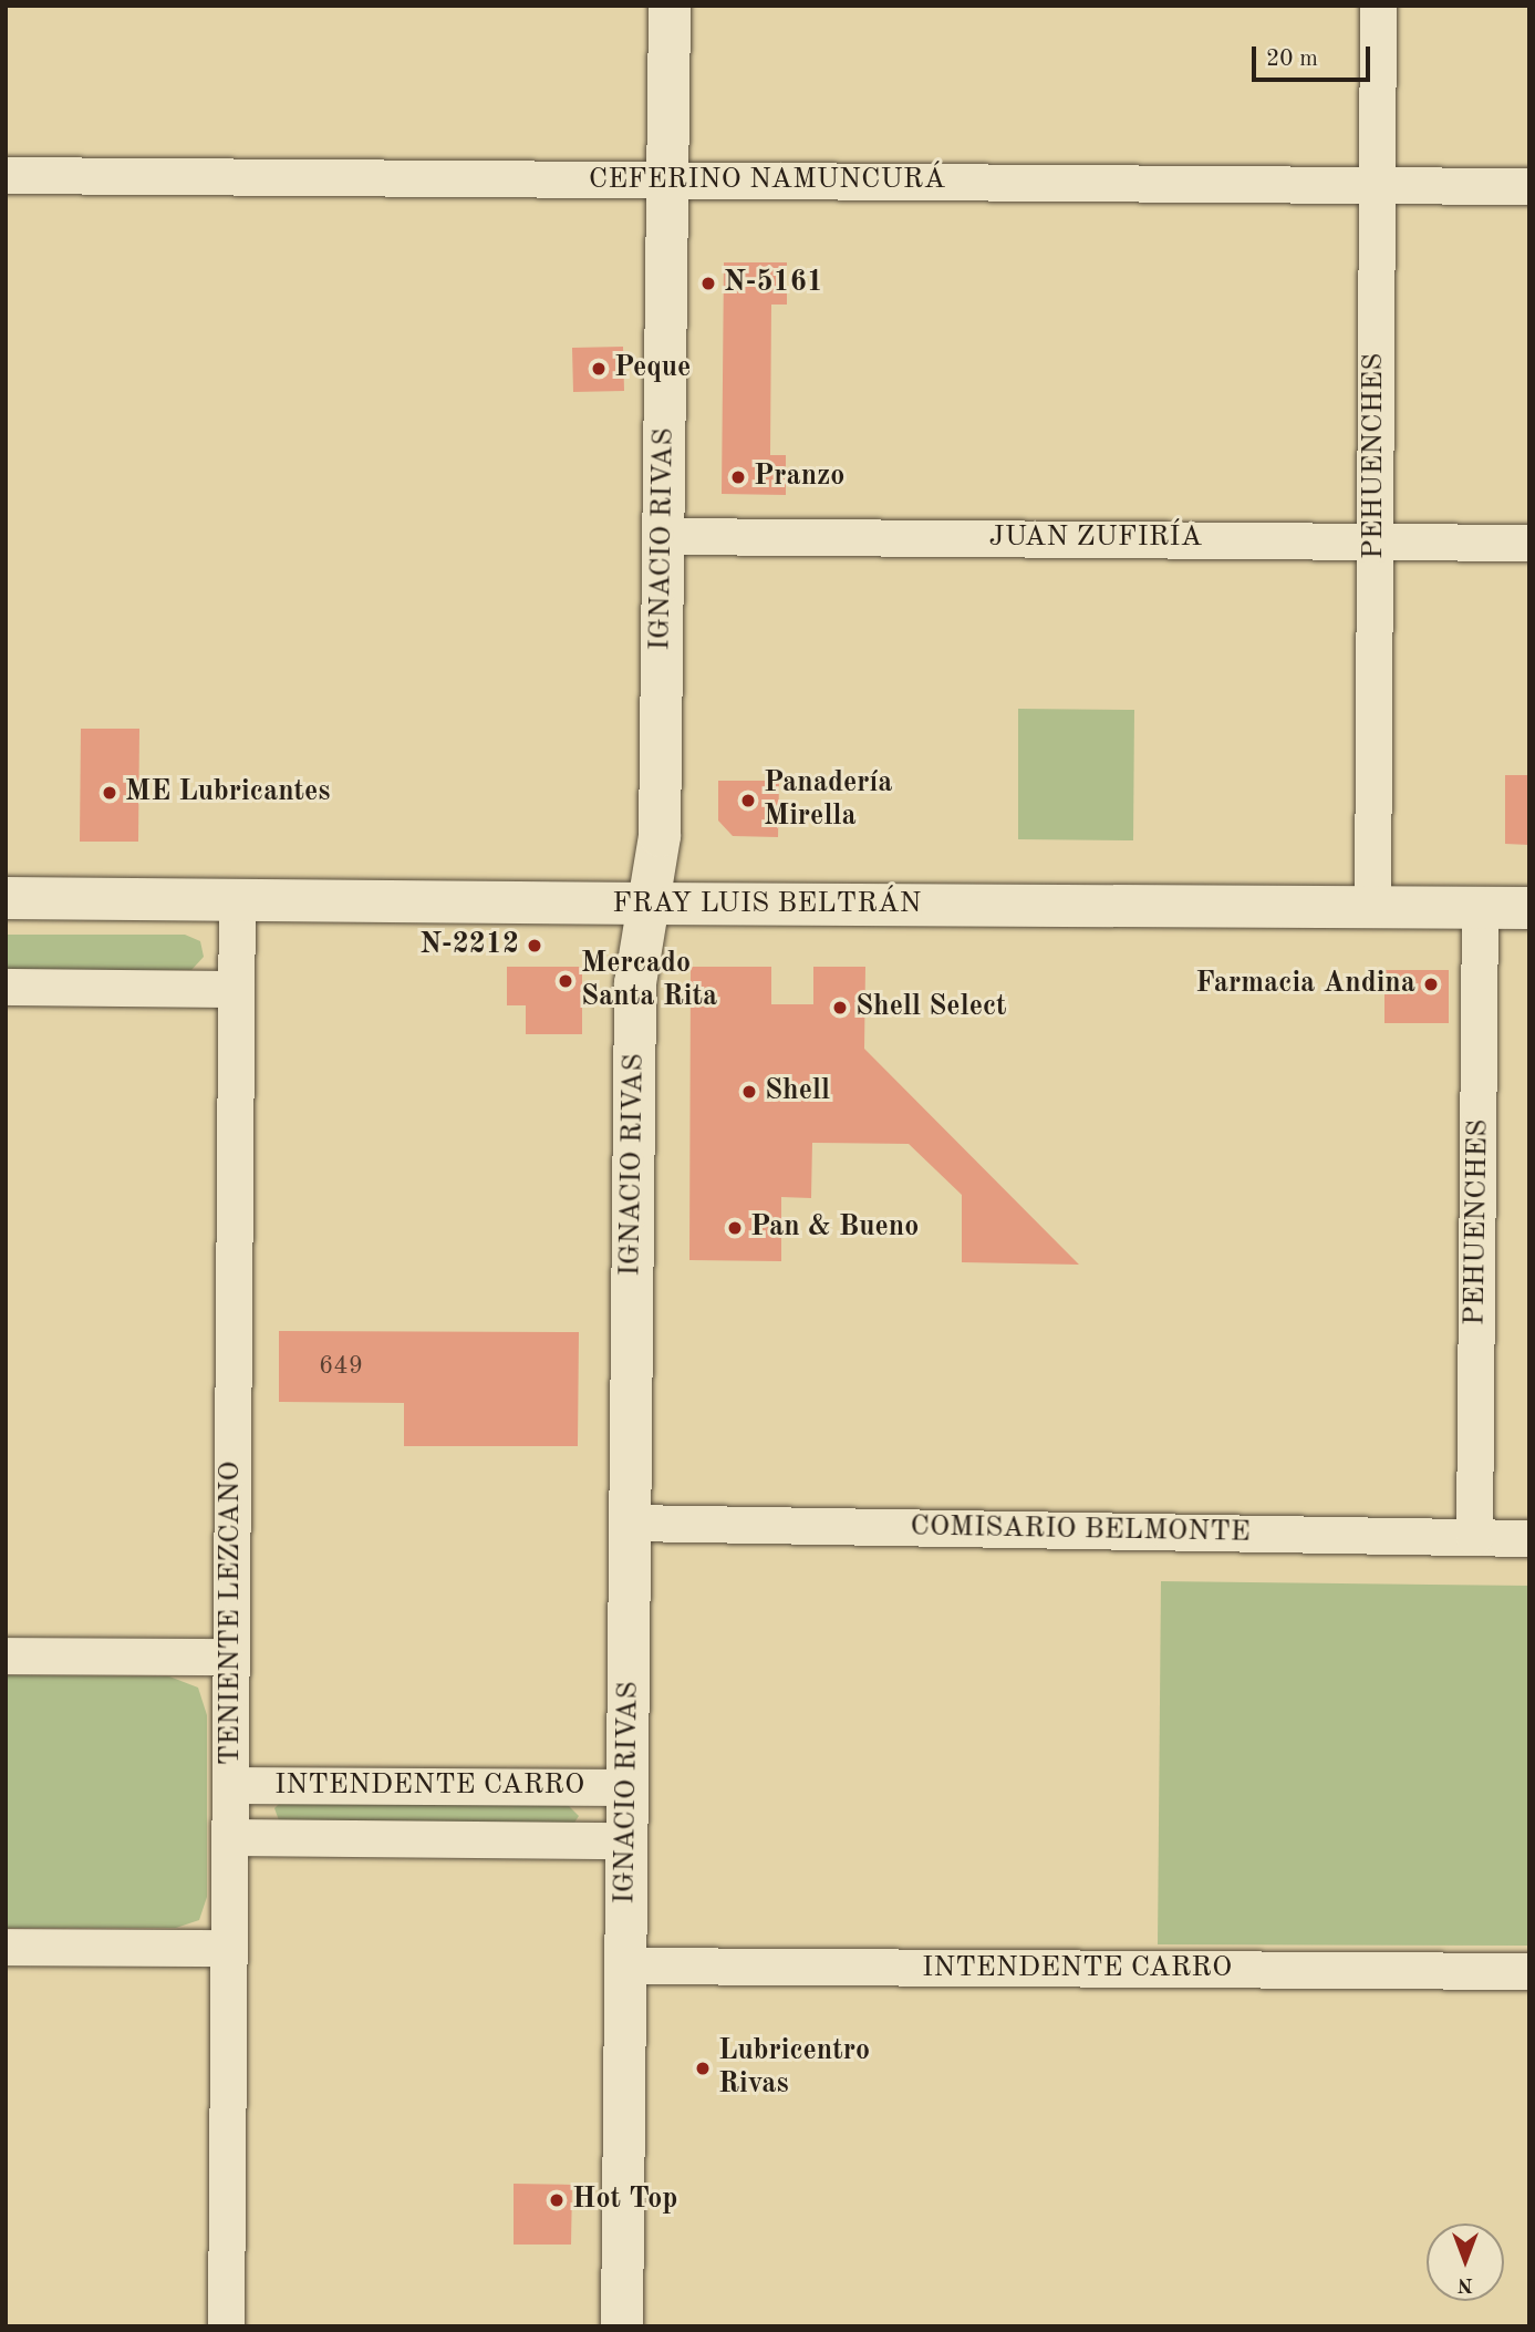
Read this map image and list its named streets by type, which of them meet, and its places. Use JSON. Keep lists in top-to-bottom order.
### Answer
{
  "streets": {
    "main road": ["IGNACIO RIVAS", "FRAY LUIS BELTRÁN"],
    "street": [
      "CEFERINO NAMUNCURÁ",
      "PEHUENCHES",
      "JUAN ZUFIRÍA",
      "COMISARIO BELMONTE",
      "TENIENTE LEZCANO",
      "INTENDENTE CARRO"
    ]
  },
  "crossings": [
    ["CEFERINO NAMUNCURÁ", "PEHUENCHES"],
    ["CEFERINO NAMUNCURÁ", "IGNACIO RIVAS"],
    ["PEHUENCHES", "JUAN ZUFIRÍA"],
    ["PEHUENCHES", "FRAY LUIS BELTRÁN"],
    ["PEHUENCHES", "COMISARIO BELMONTE"],
    ["JUAN ZUFIRÍA", "IGNACIO RIVAS"],
    ["IGNACIO RIVAS", "FRAY LUIS BELTRÁN"],
    ["IGNACIO RIVAS", "COMISARIO BELMONTE"],
    ["IGNACIO RIVAS", "INTENDENTE CARRO"],
    ["FRAY LUIS BELTRÁN", "TENIENTE LEZCANO"],
    ["TENIENTE LEZCANO", "INTENDENTE CARRO"]
  ],
  "places": [
    "N-5161",
    "Peque",
    "Pranzo",
    "ME Lubricantes",
    "Panadería Mirella",
    "N-2212",
    "Mercado Santa Rita",
    "Farmacia Andina",
    "Shell Select",
    "Shell",
    "Pan & Bueno",
    "Lubricentro Rivas",
    "Hot Top"
  ],
  "house_numbers": ["649"],
  "scale_bar": "20 m",
  "north": "bottom"
}
